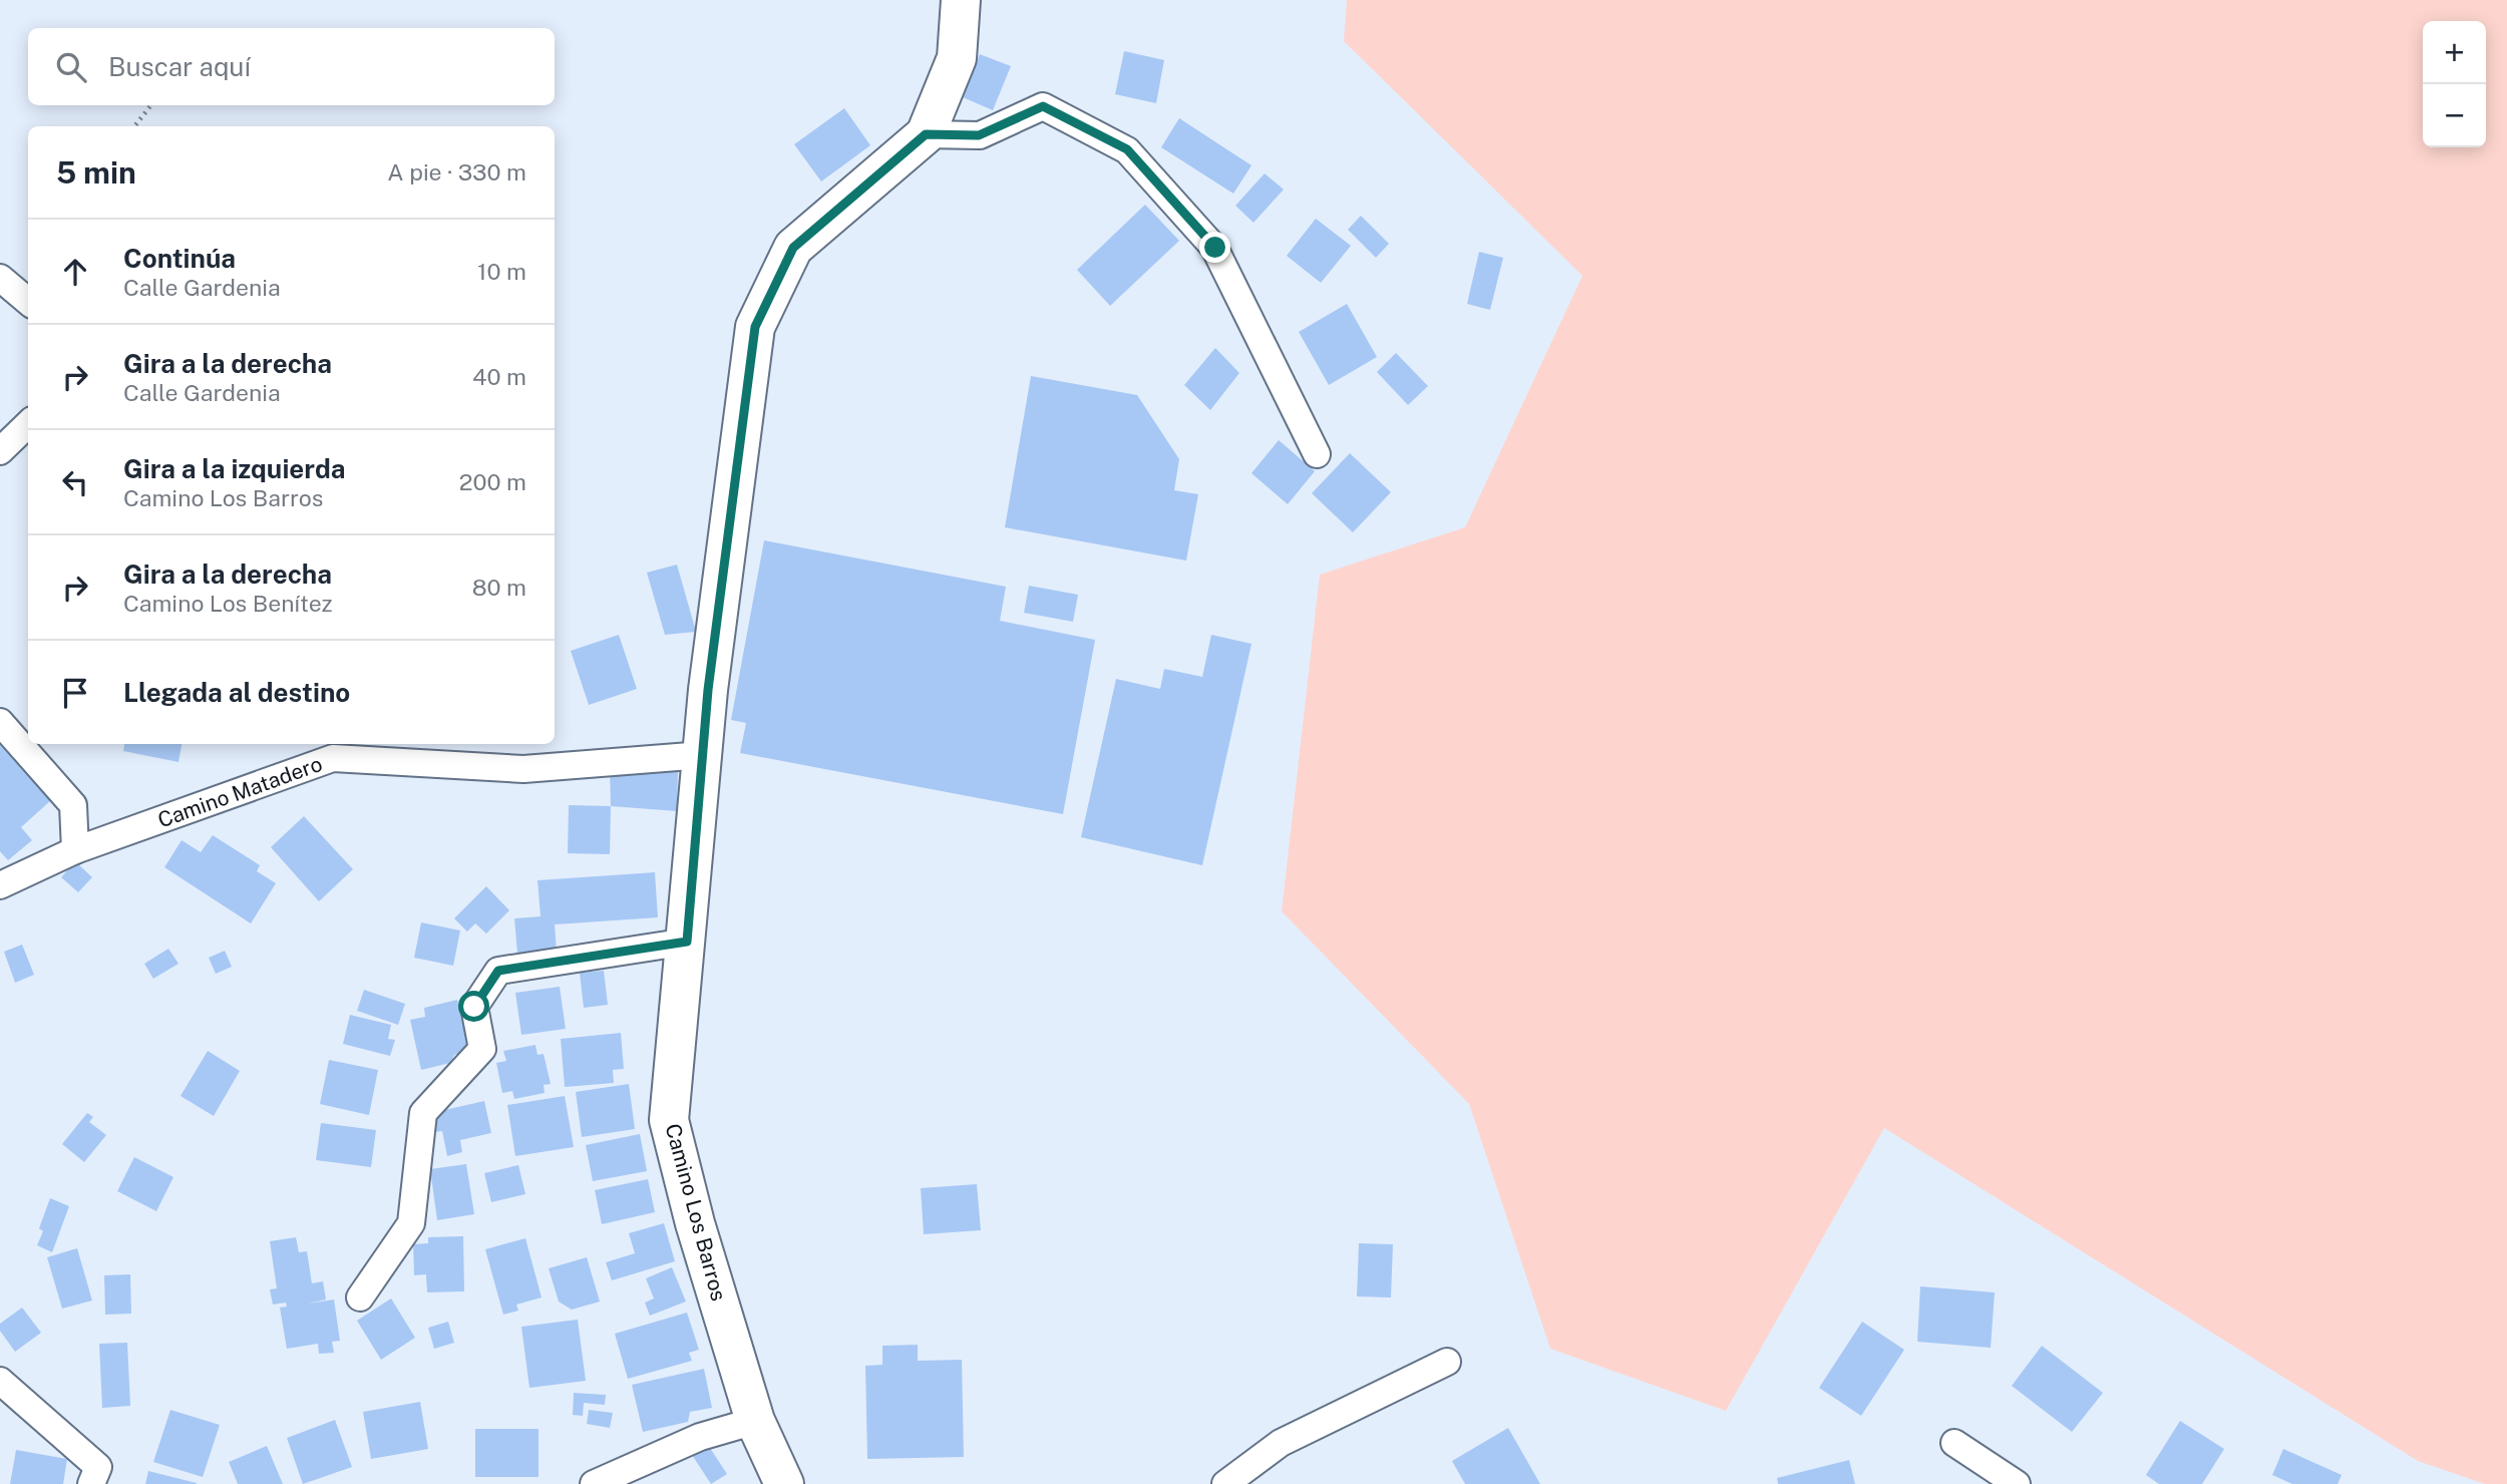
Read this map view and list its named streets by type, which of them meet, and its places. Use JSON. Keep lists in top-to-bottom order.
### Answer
{
  "streets": {
    "street": ["Camino Matadero", "Camino Los Barros"]
  },
  "crossings": [
    ["Camino Matadero", "Camino Los Barros"]
  ],
  "page": {
    "map_buttons": ["+", "−"],
    "search": "Buscar aquí",
    "heading": ["5 min", "A pie · 330 m"],
    "list": [
      ["Continúa", "Calle Gardenia", "10 m"],
      ["Gira a la derecha", "Calle Gardenia", "40 m"],
      ["Gira a la izquierda", "Camino Los Barros", "200 m"],
      ["Gira a la derecha", "Camino Los Benítez", "80 m"],
      "Llegada al destino"
    ]
  }
}
